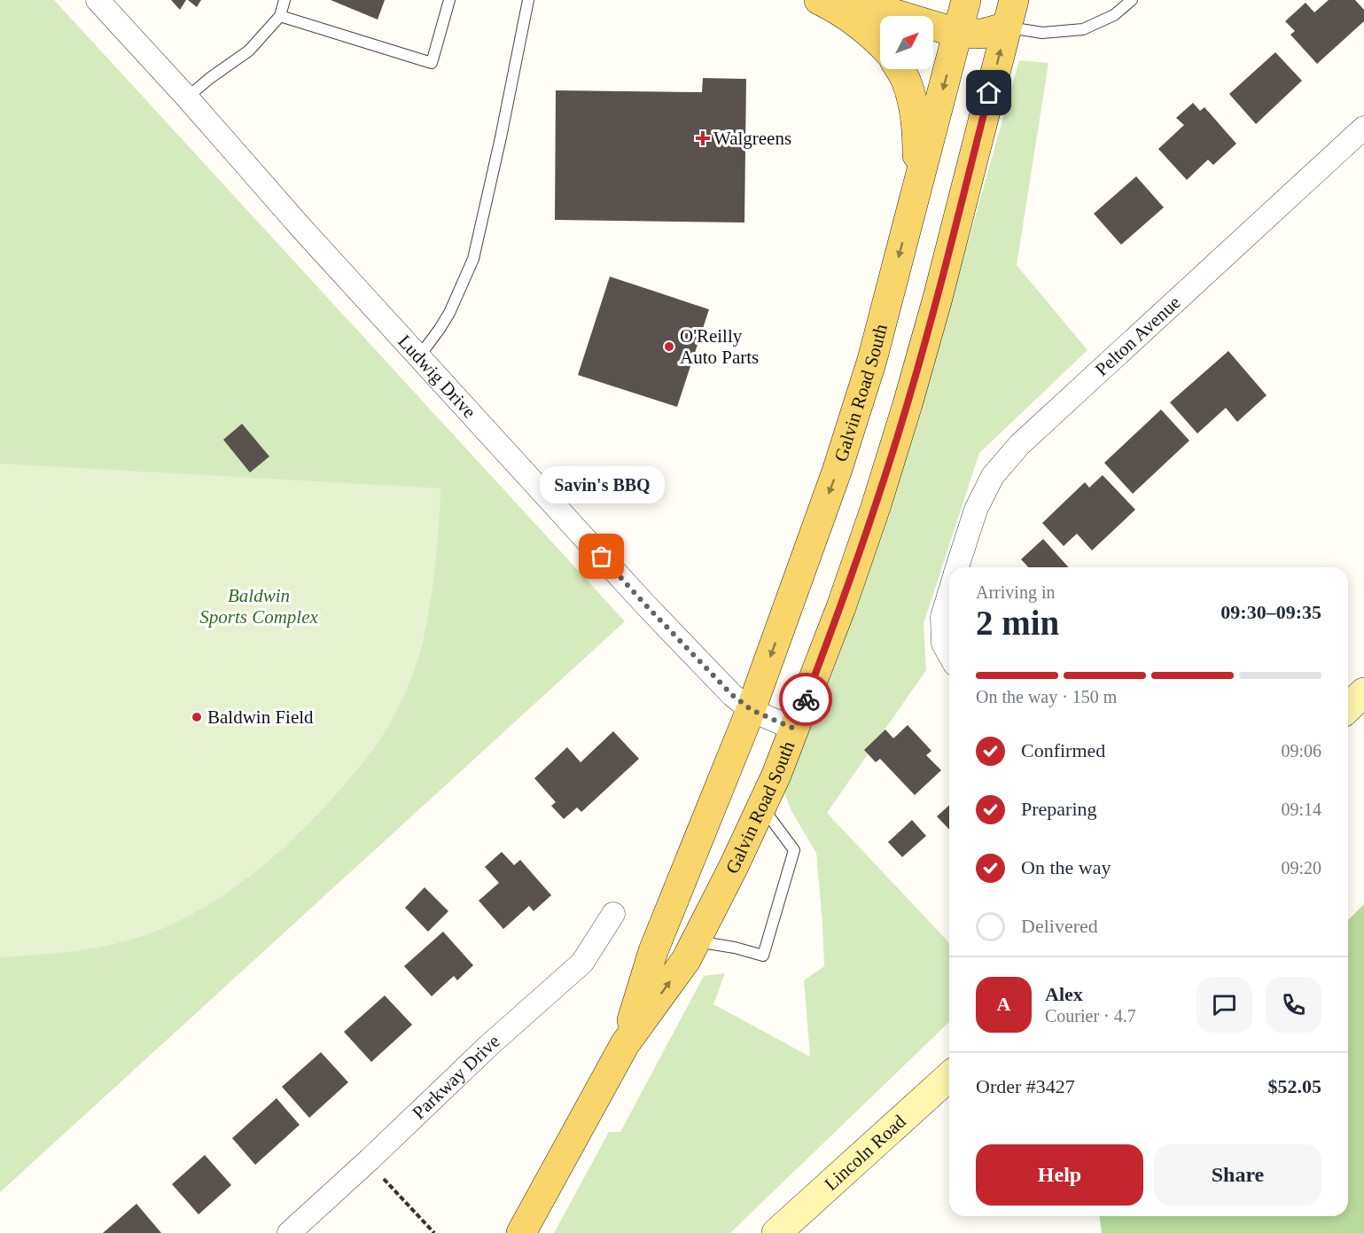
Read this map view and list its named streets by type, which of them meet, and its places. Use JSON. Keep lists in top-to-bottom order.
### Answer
{
  "streets": {
    "main road": ["Galvin Road South", "Lincoln Road"],
    "street": ["Pelton Avenue", "Ludwig Drive", "Parkway Drive"]
  },
  "crossings": [
    ["Ludwig Drive", "Galvin Road South"]
  ],
  "parks": ["Baldwin Sports Complex"],
  "places": {
    "health": ["Walgreens"],
    "other": ["O'Reilly Auto Parts", "Savin's BBQ", "Baldwin Field"]
  },
  "north": "top right",
  "page": {
    "bubble": "Savin's BBQ",
    "heading": ["2 min", "Arriving in", "09:30–09:35"],
    "panel": [
      "Alex",
      "Courier · 4.7",
      "Order #3427",
      "$52.05"
    ],
    "bar": "On the way · 150 m",
    "list": [
      ["Confirmed", "09:06"],
      ["Preparing", "09:14"],
      ["On the way", "09:20"],
      "Delivered"
    ],
    "round": "A",
    "buttons": ["Help", "Share"]
  }
}
